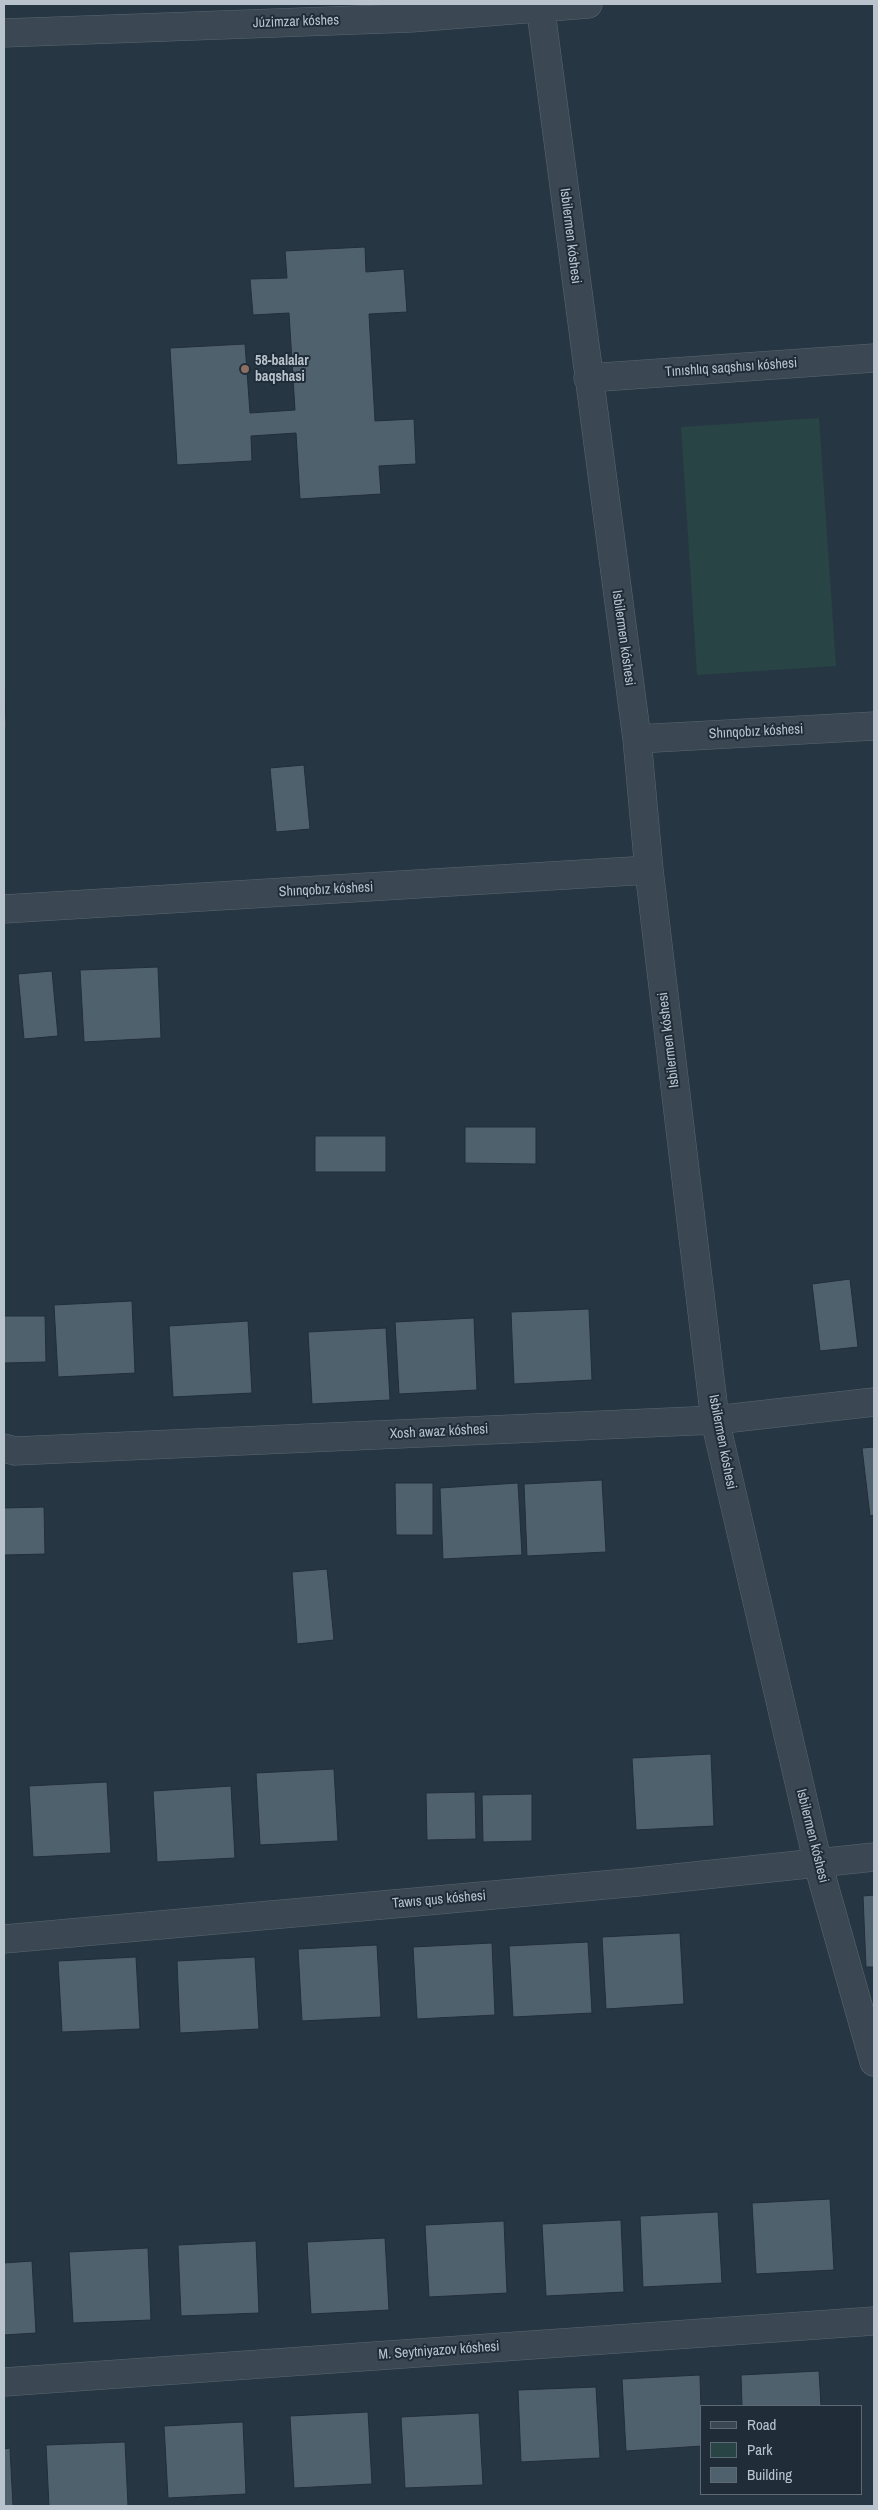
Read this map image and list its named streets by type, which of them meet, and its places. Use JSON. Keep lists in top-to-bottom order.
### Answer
{
  "streets": {
    "street": [
      "Júzimzar kóshes",
      "Isbilermen kóshesi",
      "Tınıshlıq saqshısı kóshesi",
      "Shınqobız kóshesi",
      "Xosh awaz kóshesi",
      "Tawıs qus kóshesi",
      "M. Seytniyazov kóshesi"
    ]
  },
  "crossings": [
    ["Júzimzar kóshes", "Isbilermen kóshesi"],
    ["Isbilermen kóshesi", "Tınıshlıq saqshısı kóshesi"],
    ["Isbilermen kóshesi", "Shınqobız kóshesi"],
    ["Isbilermen kóshesi", "Xosh awaz kóshesi"],
    ["Isbilermen kóshesi", "Tawıs qus kóshesi"]
  ],
  "places": ["58-balalar baqshasi"],
  "legend": ["Road", "Park", "Building"]
}
